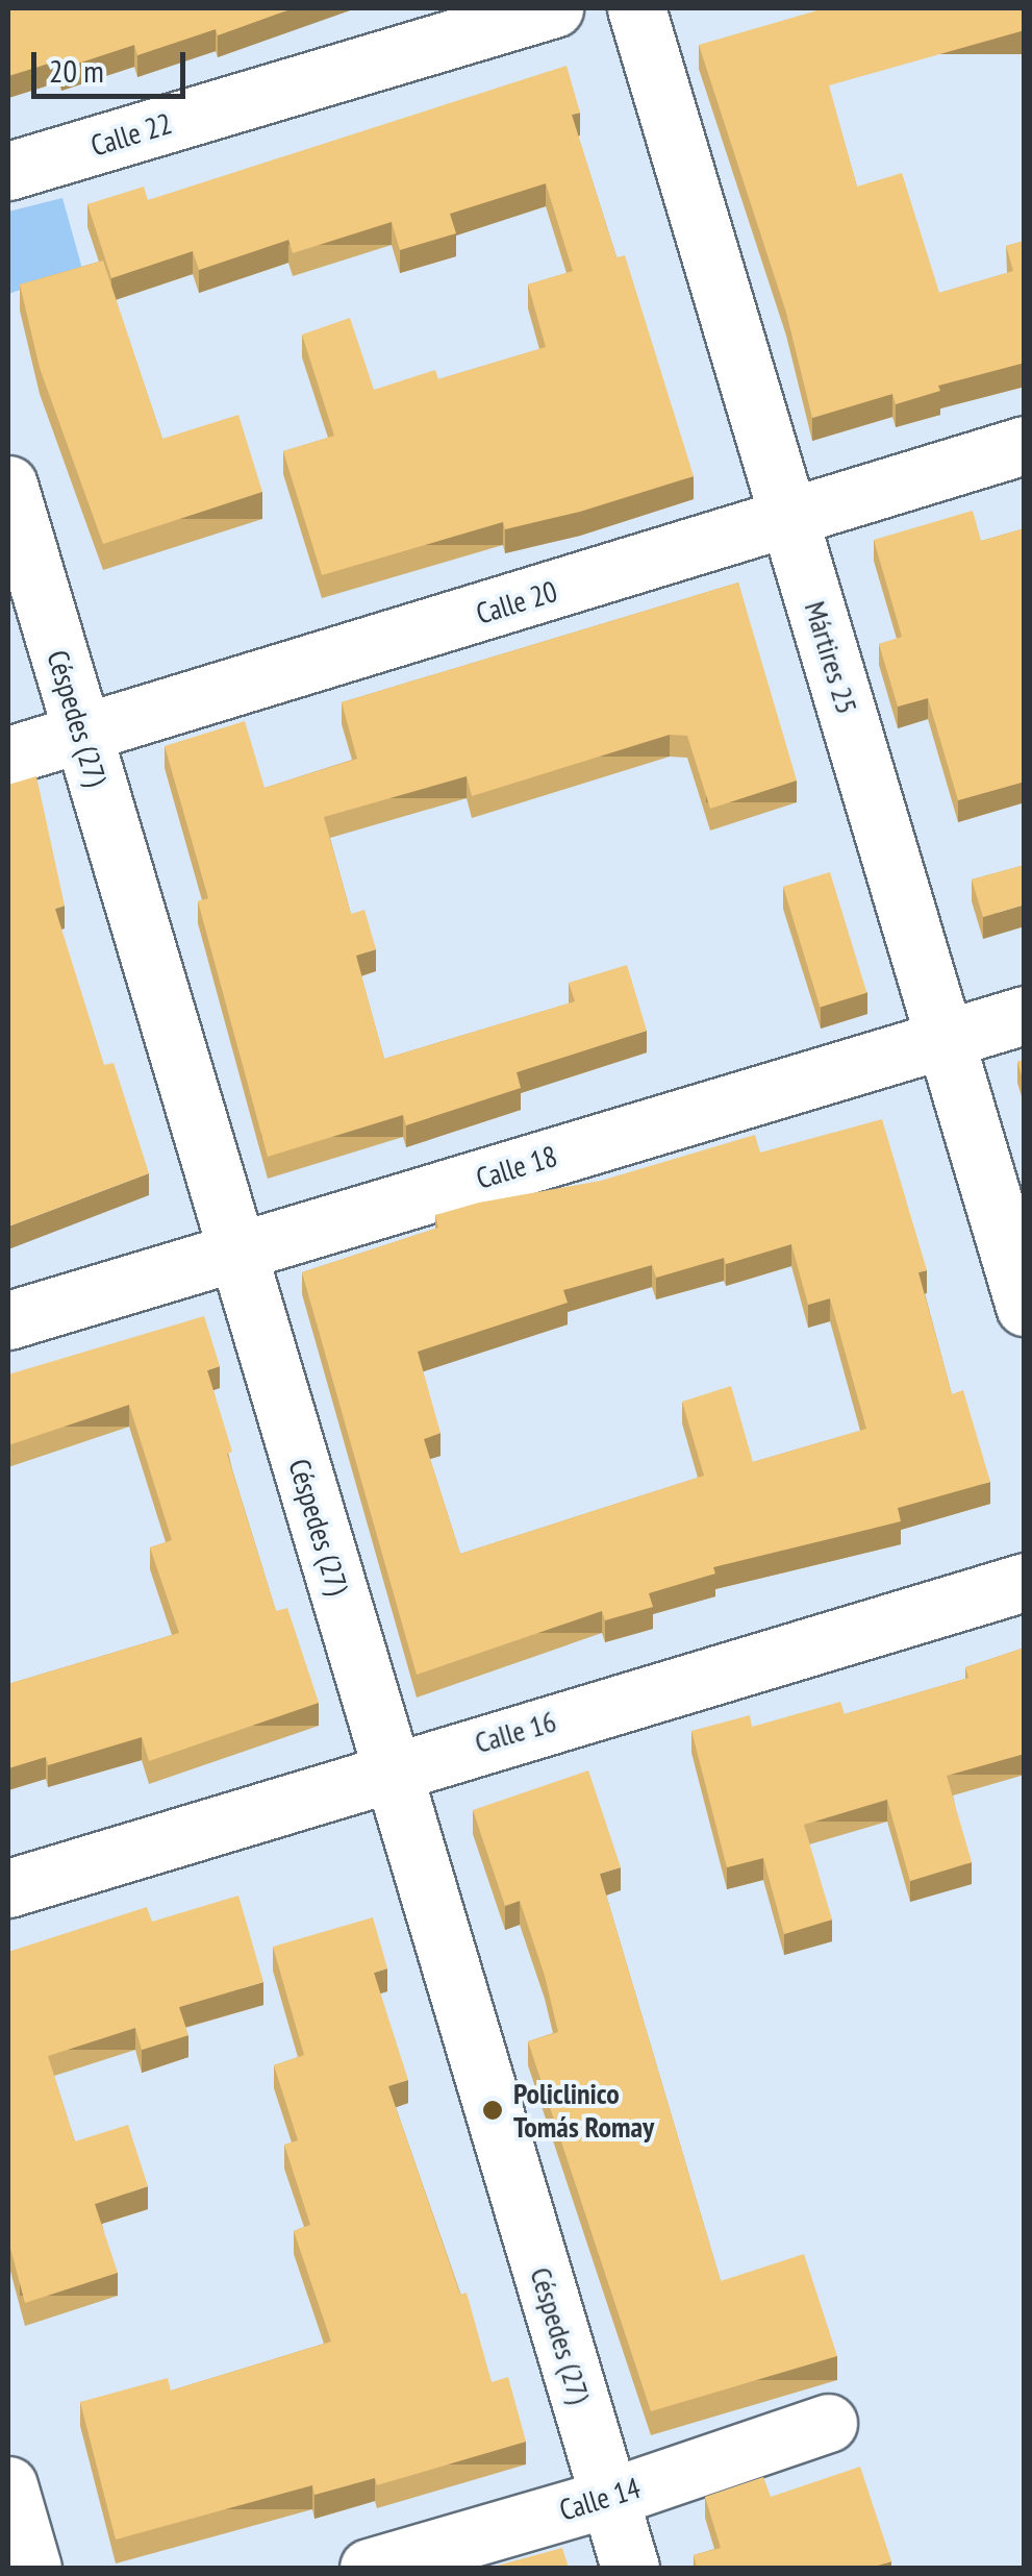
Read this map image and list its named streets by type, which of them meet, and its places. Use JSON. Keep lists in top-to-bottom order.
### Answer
{
  "streets": {
    "street": [
      "Calle 22",
      "Calle 20",
      "Mártires 25",
      "Céspedes (27)",
      "Calle 18",
      "Calle 16",
      "Calle 14"
    ]
  },
  "crossings": [
    ["Calle 20", "Mártires 25"],
    ["Calle 20", "Céspedes (27)"],
    ["Mártires 25", "Calle 18"],
    ["Céspedes (27)", "Calle 18"],
    ["Céspedes (27)", "Calle 16"],
    ["Céspedes (27)", "Calle 14"]
  ],
  "places": ["Policlinico Tomás Romay"],
  "scale_bar": "20 m"
}
